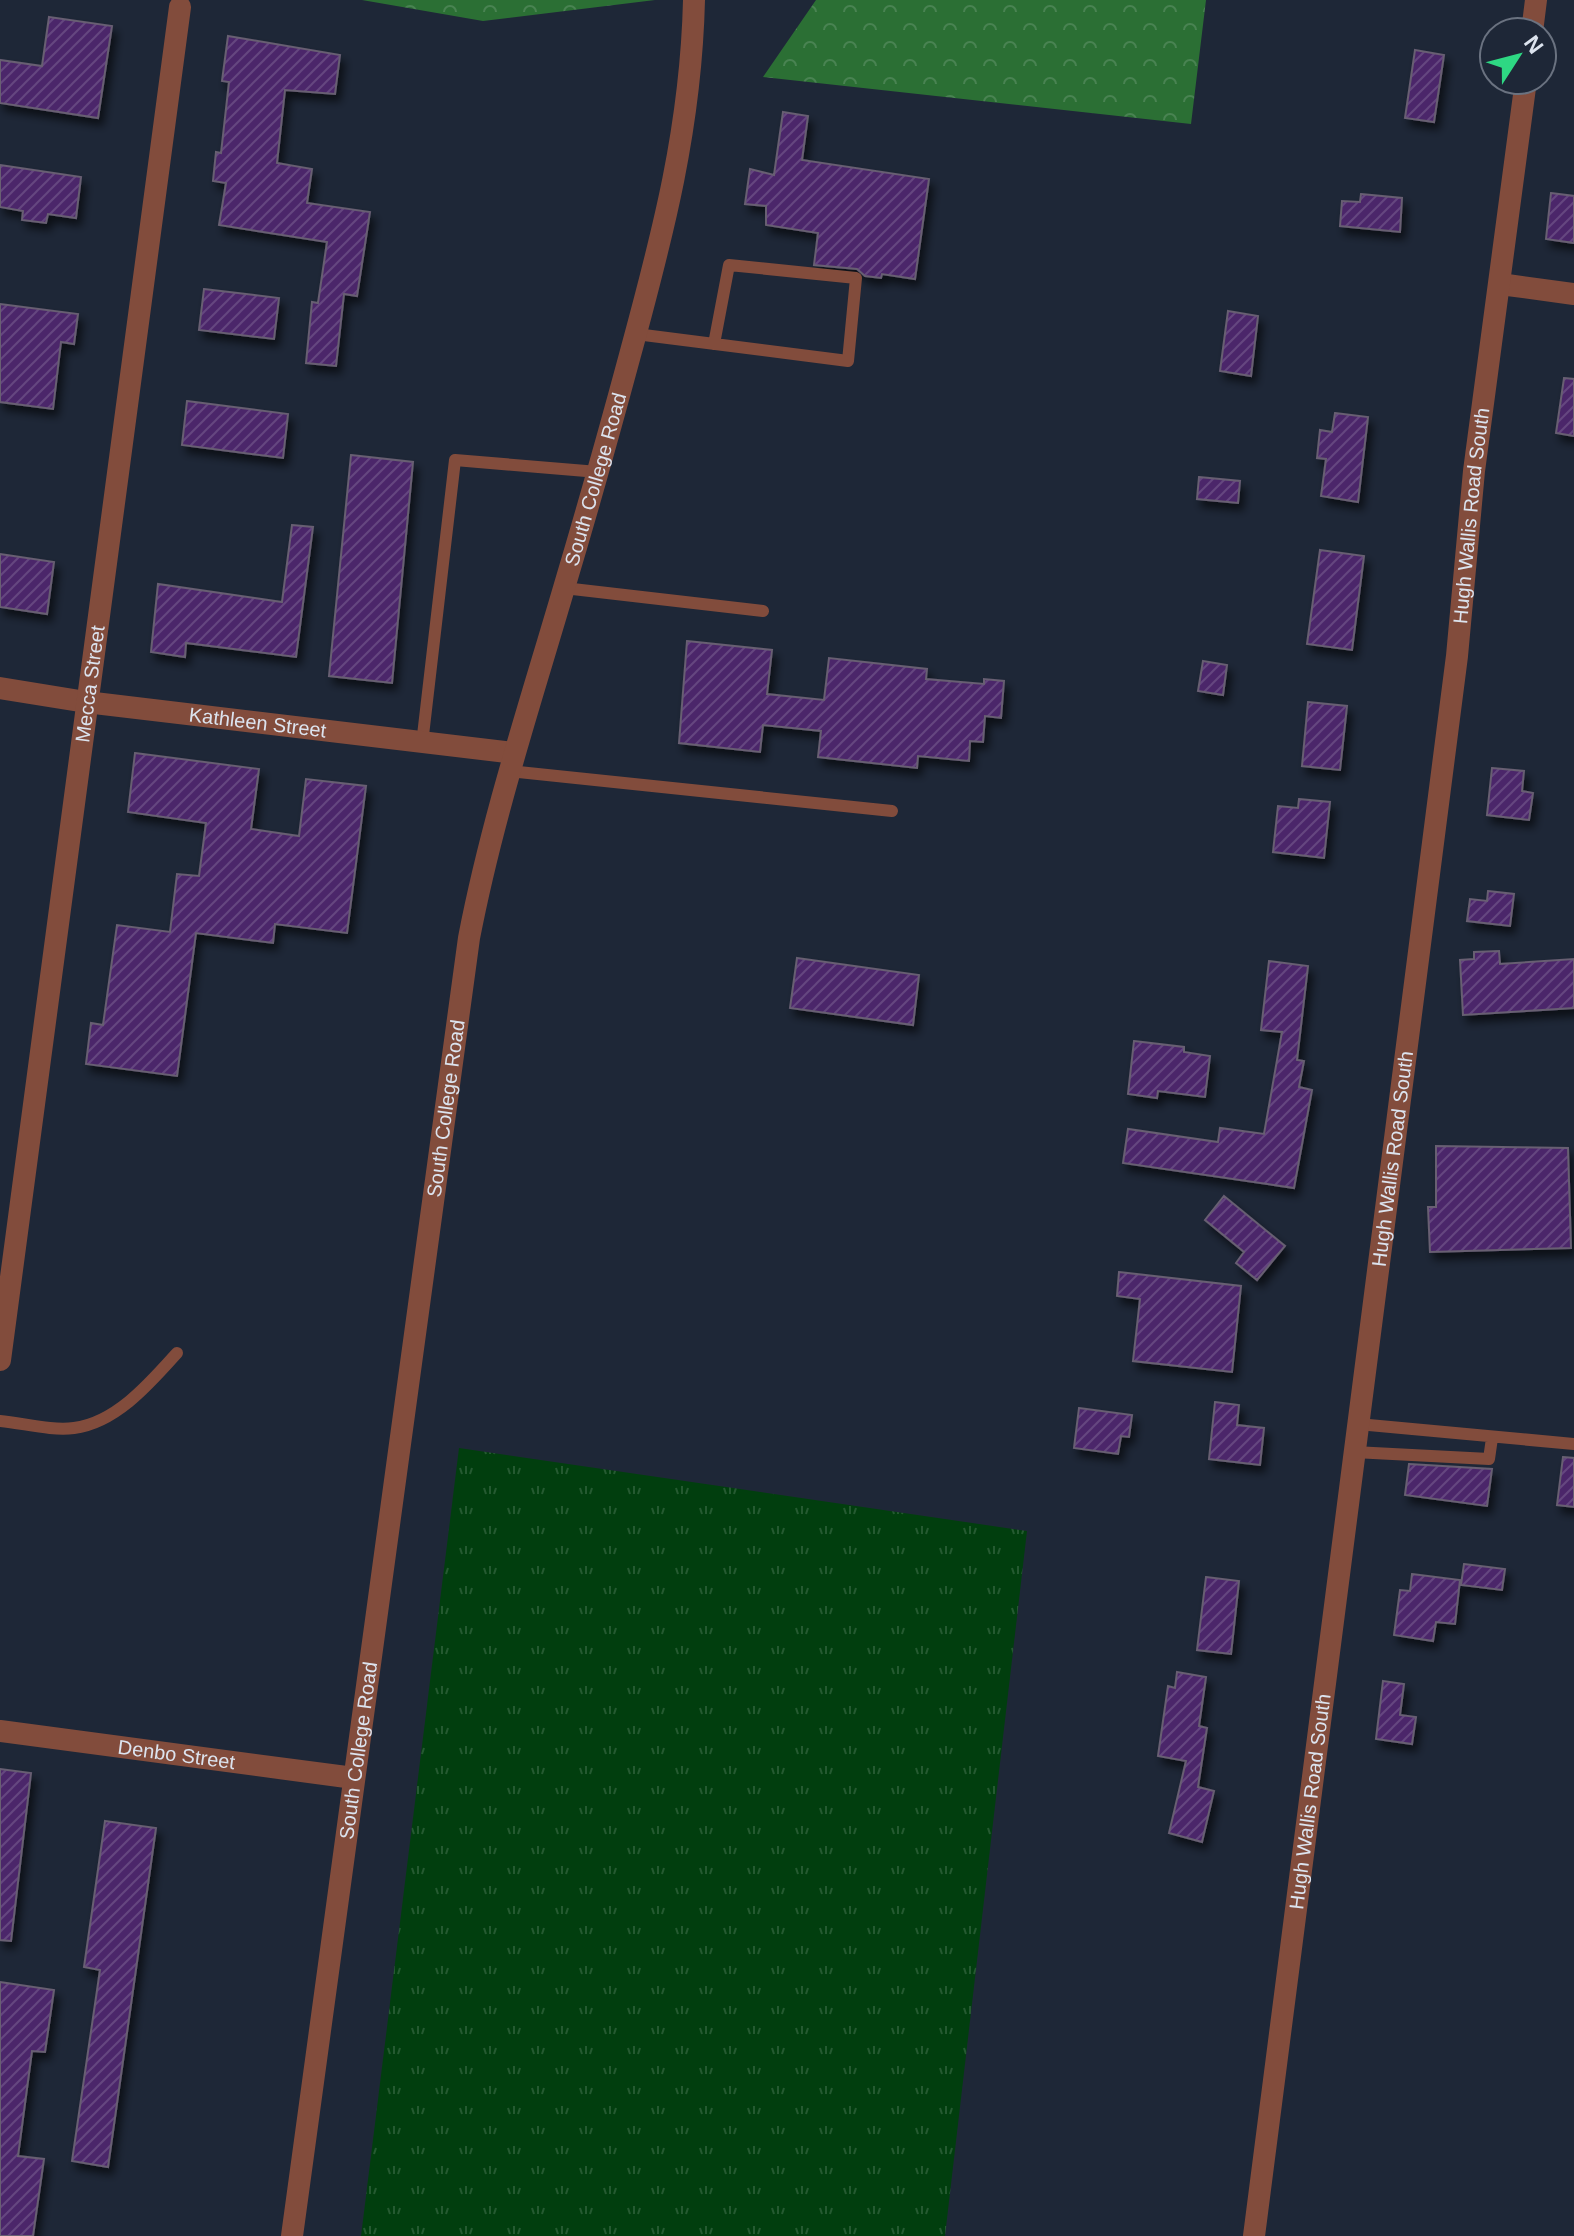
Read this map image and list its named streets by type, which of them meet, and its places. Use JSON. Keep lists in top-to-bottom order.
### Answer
{
  "streets": {
    "street": [
      "South College Road",
      "Hugh Wallis Road South",
      "Mecca Street",
      "Kathleen Street",
      "Denbo Street"
    ]
  },
  "crossings": [
    ["South College Road", "Kathleen Street"],
    ["South College Road", "Denbo Street"],
    ["Mecca Street", "Kathleen Street"]
  ],
  "north": "top right"
}
